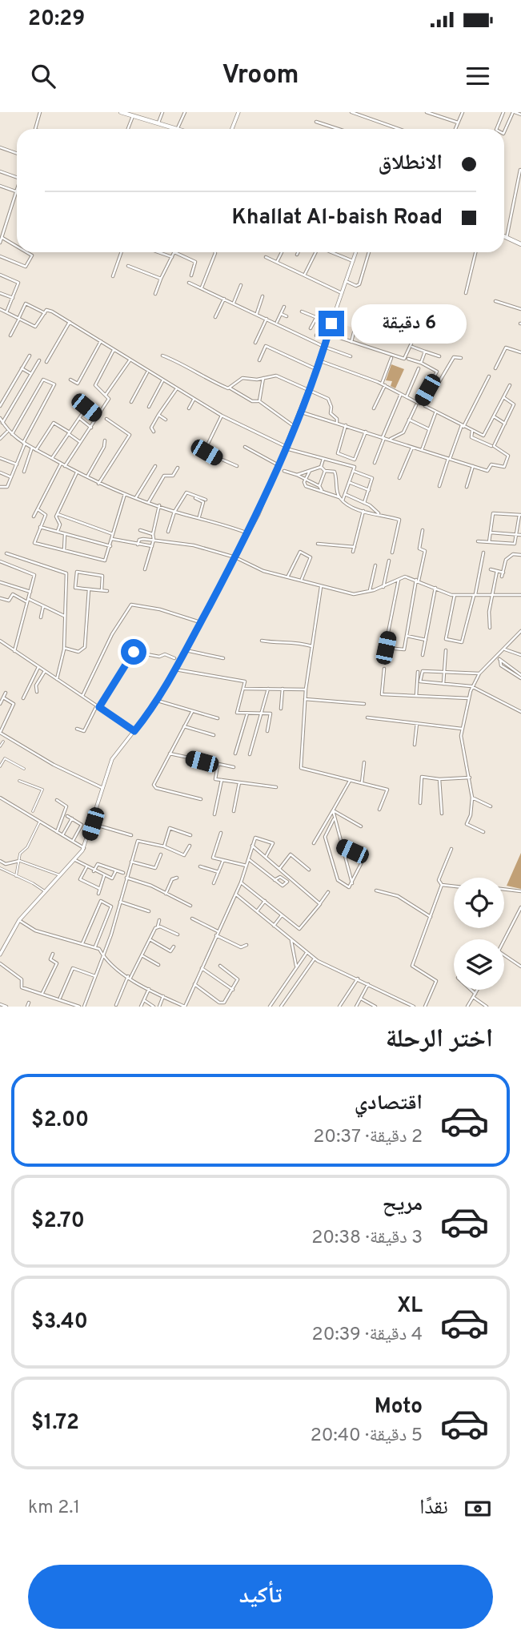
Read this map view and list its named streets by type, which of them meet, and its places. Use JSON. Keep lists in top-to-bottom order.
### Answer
{
  "page": {
    "status": "20:29",
    "header": "Vroom",
    "banner": ["الانطلاق", "Khallat Al-baish Road"],
    "bubble": "6 دقيقة",
    "heading": "اختر الرحلة",
    "list": [
      {
        "name": "اقتصادي",
        "note": "2 دقيقة · 20:37",
        "value": "$2.00"
      },
      {
        "name": "مريح",
        "note": "3 دقيقة · 20:38",
        "value": "$2.70"
      },
      {
        "name": "XL",
        "note": "4 دقيقة · 20:39",
        "value": "$3.40"
      },
      {
        "name": "Moto",
        "note": "5 دقيقة · 20:40",
        "value": "$1.72"
      }
    ],
    "pay": ["نقدًا", "2.1 km"],
    "buttons": "تأكيد"
  }
}
